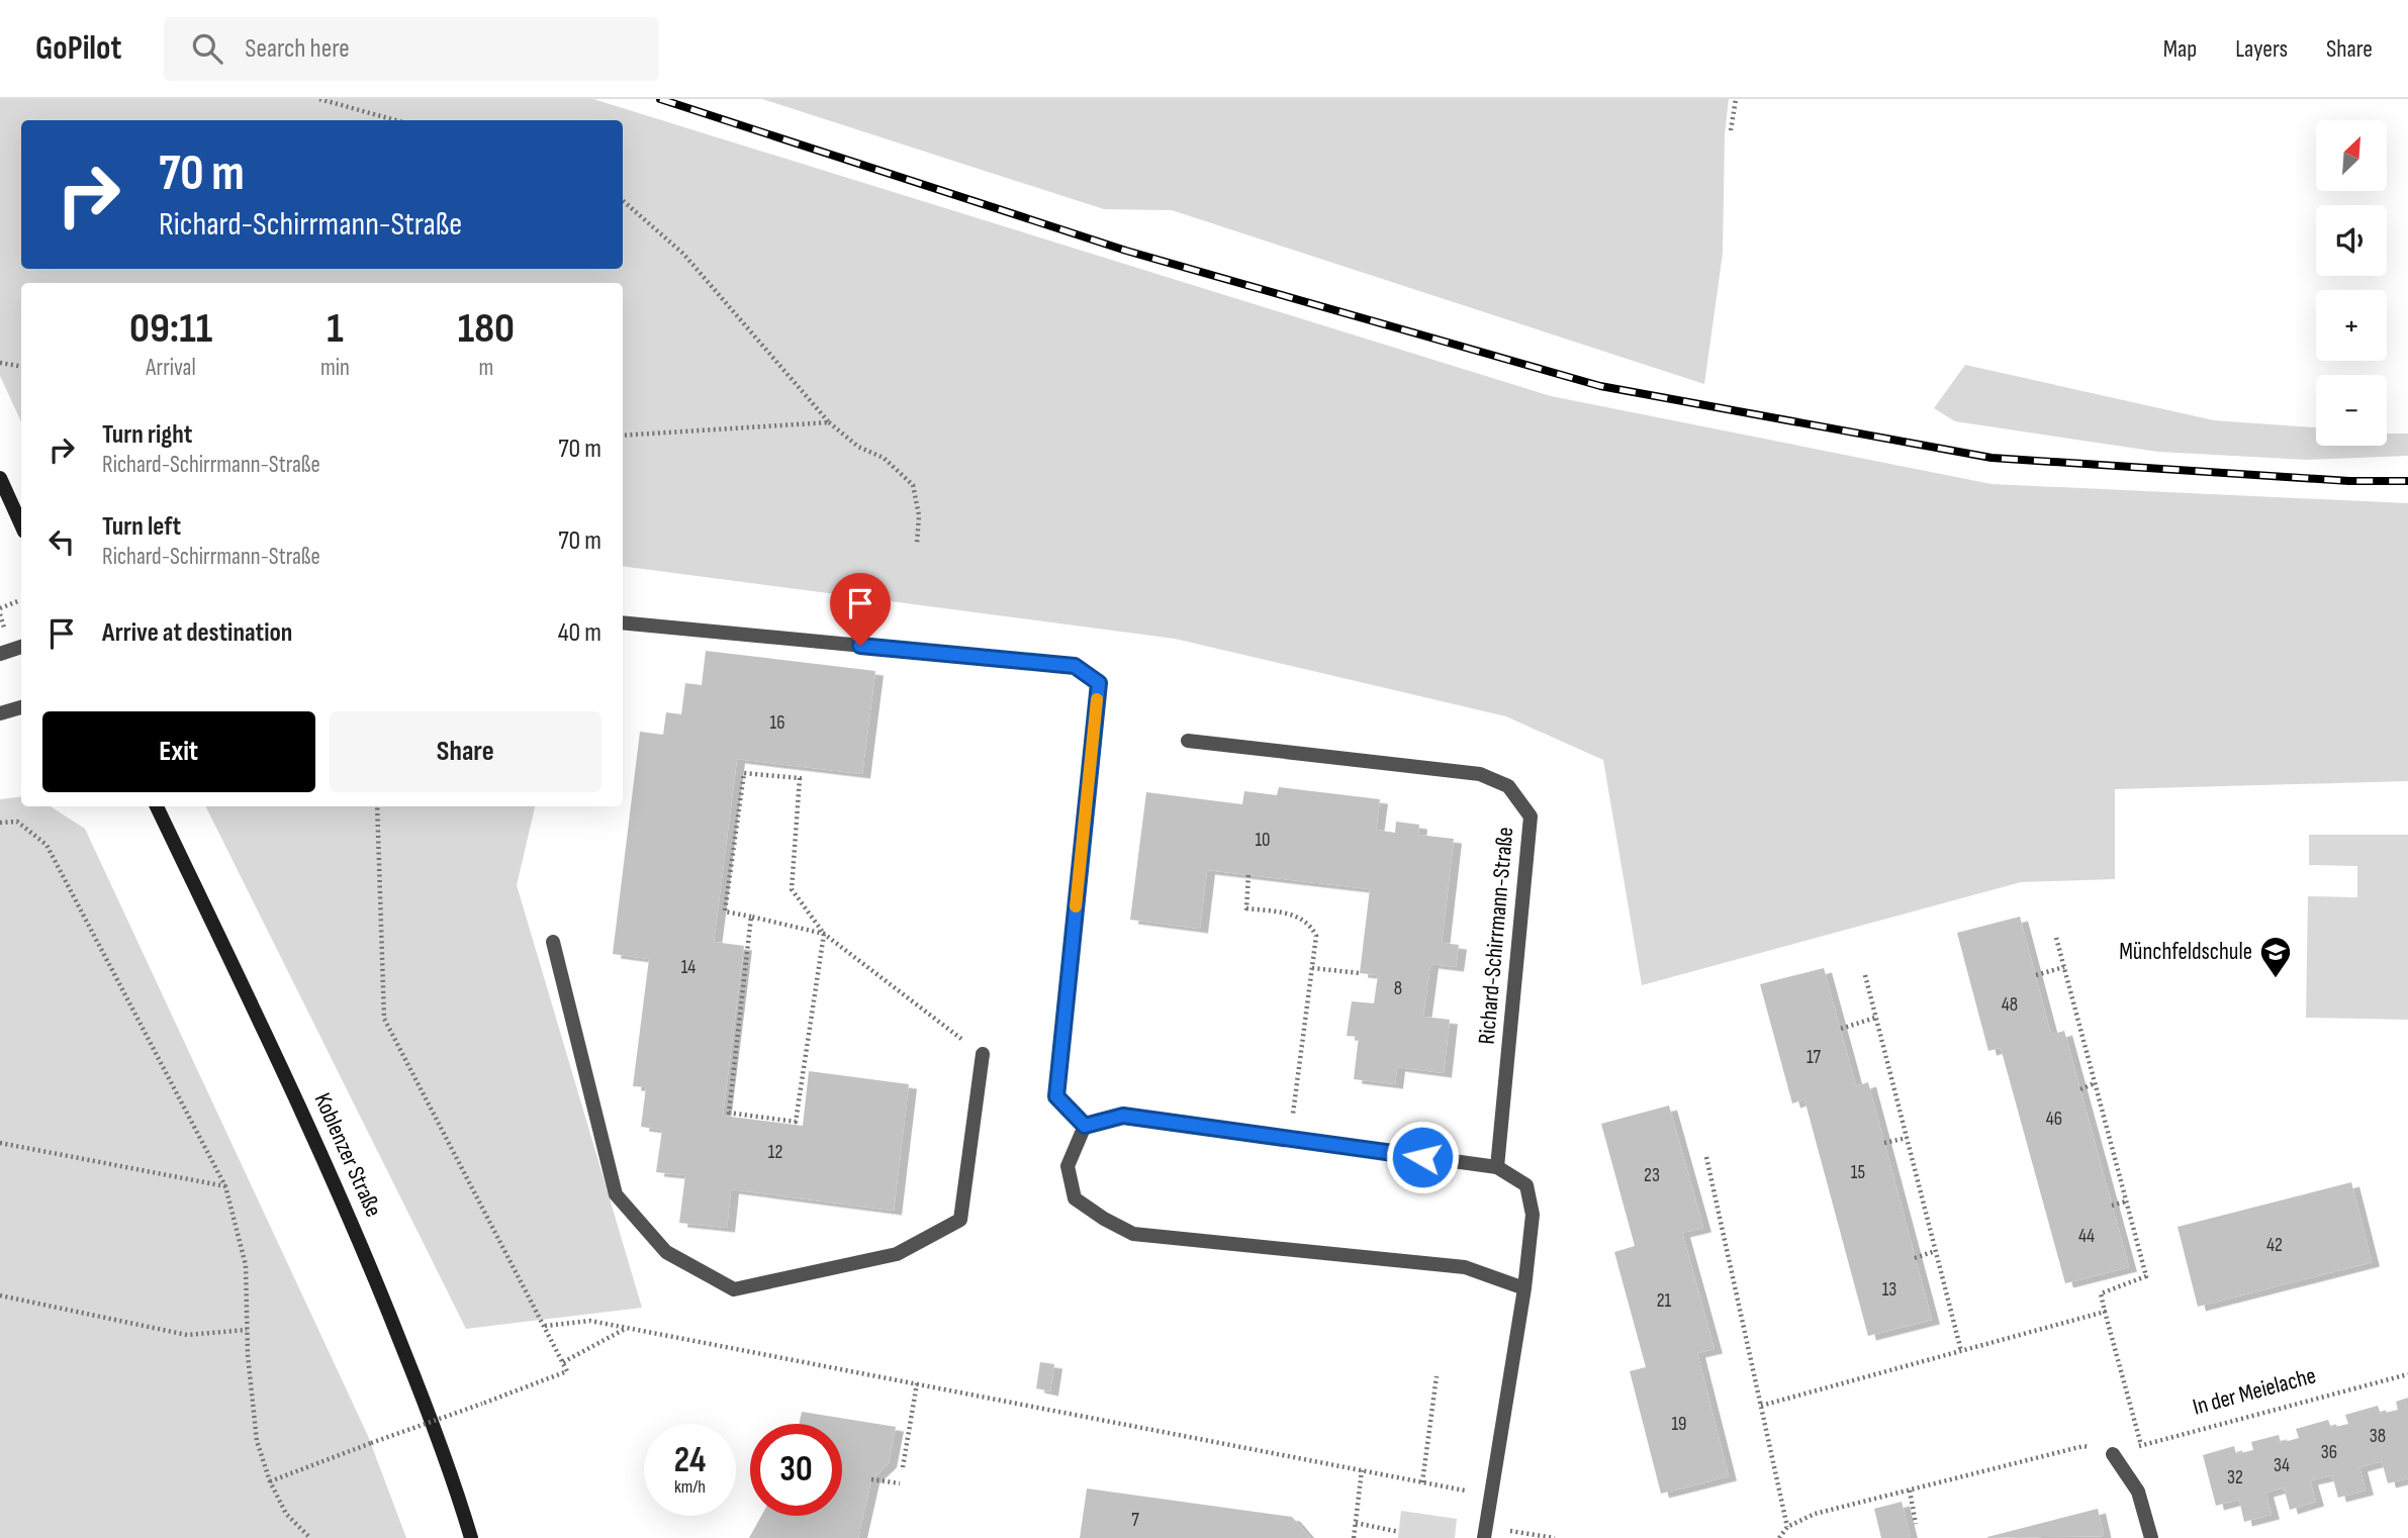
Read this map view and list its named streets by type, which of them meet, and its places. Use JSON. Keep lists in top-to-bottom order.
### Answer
{
  "streets": {
    "main road": ["Koblenzer Straße"],
    "street": ["Richard-Schirrmann-Straße"],
    "path": ["In der Meielache"]
  },
  "places": {
    "school or university": ["Münchfeldschule"]
  },
  "house_numbers": [
    "16",
    "10",
    "14",
    "8",
    "48",
    "17",
    "46",
    "12",
    "15",
    "23",
    "44",
    "42",
    "13",
    "21",
    "19",
    "38",
    "36",
    "34",
    "32",
    "7"
  ],
  "north": "top right",
  "page": {
    "header": "GoPilot",
    "search": "Search here",
    "nav": ["Map", "Layers", "Share"],
    "map_buttons": ["+", "−"],
    "turn": ["70 m", "Richard-Schirrmann-Straße"],
    "eta": [
      "09:11",
      "Arrival",
      "1",
      "min",
      "180",
      "m"
    ],
    "list": [
      {
        "name": "Turn right",
        "note": "Richard-Schirrmann-Straße",
        "value": "70 m"
      },
      {
        "name": "Turn left",
        "note": "Richard-Schirrmann-Straße",
        "value": "70 m"
      },
      {
        "name": "Arrive at destination",
        "value": "40 m"
      }
    ],
    "buttons": ["Exit", "Share"],
    "speed": "24 km/h",
    "limit": "30"
  }
}
